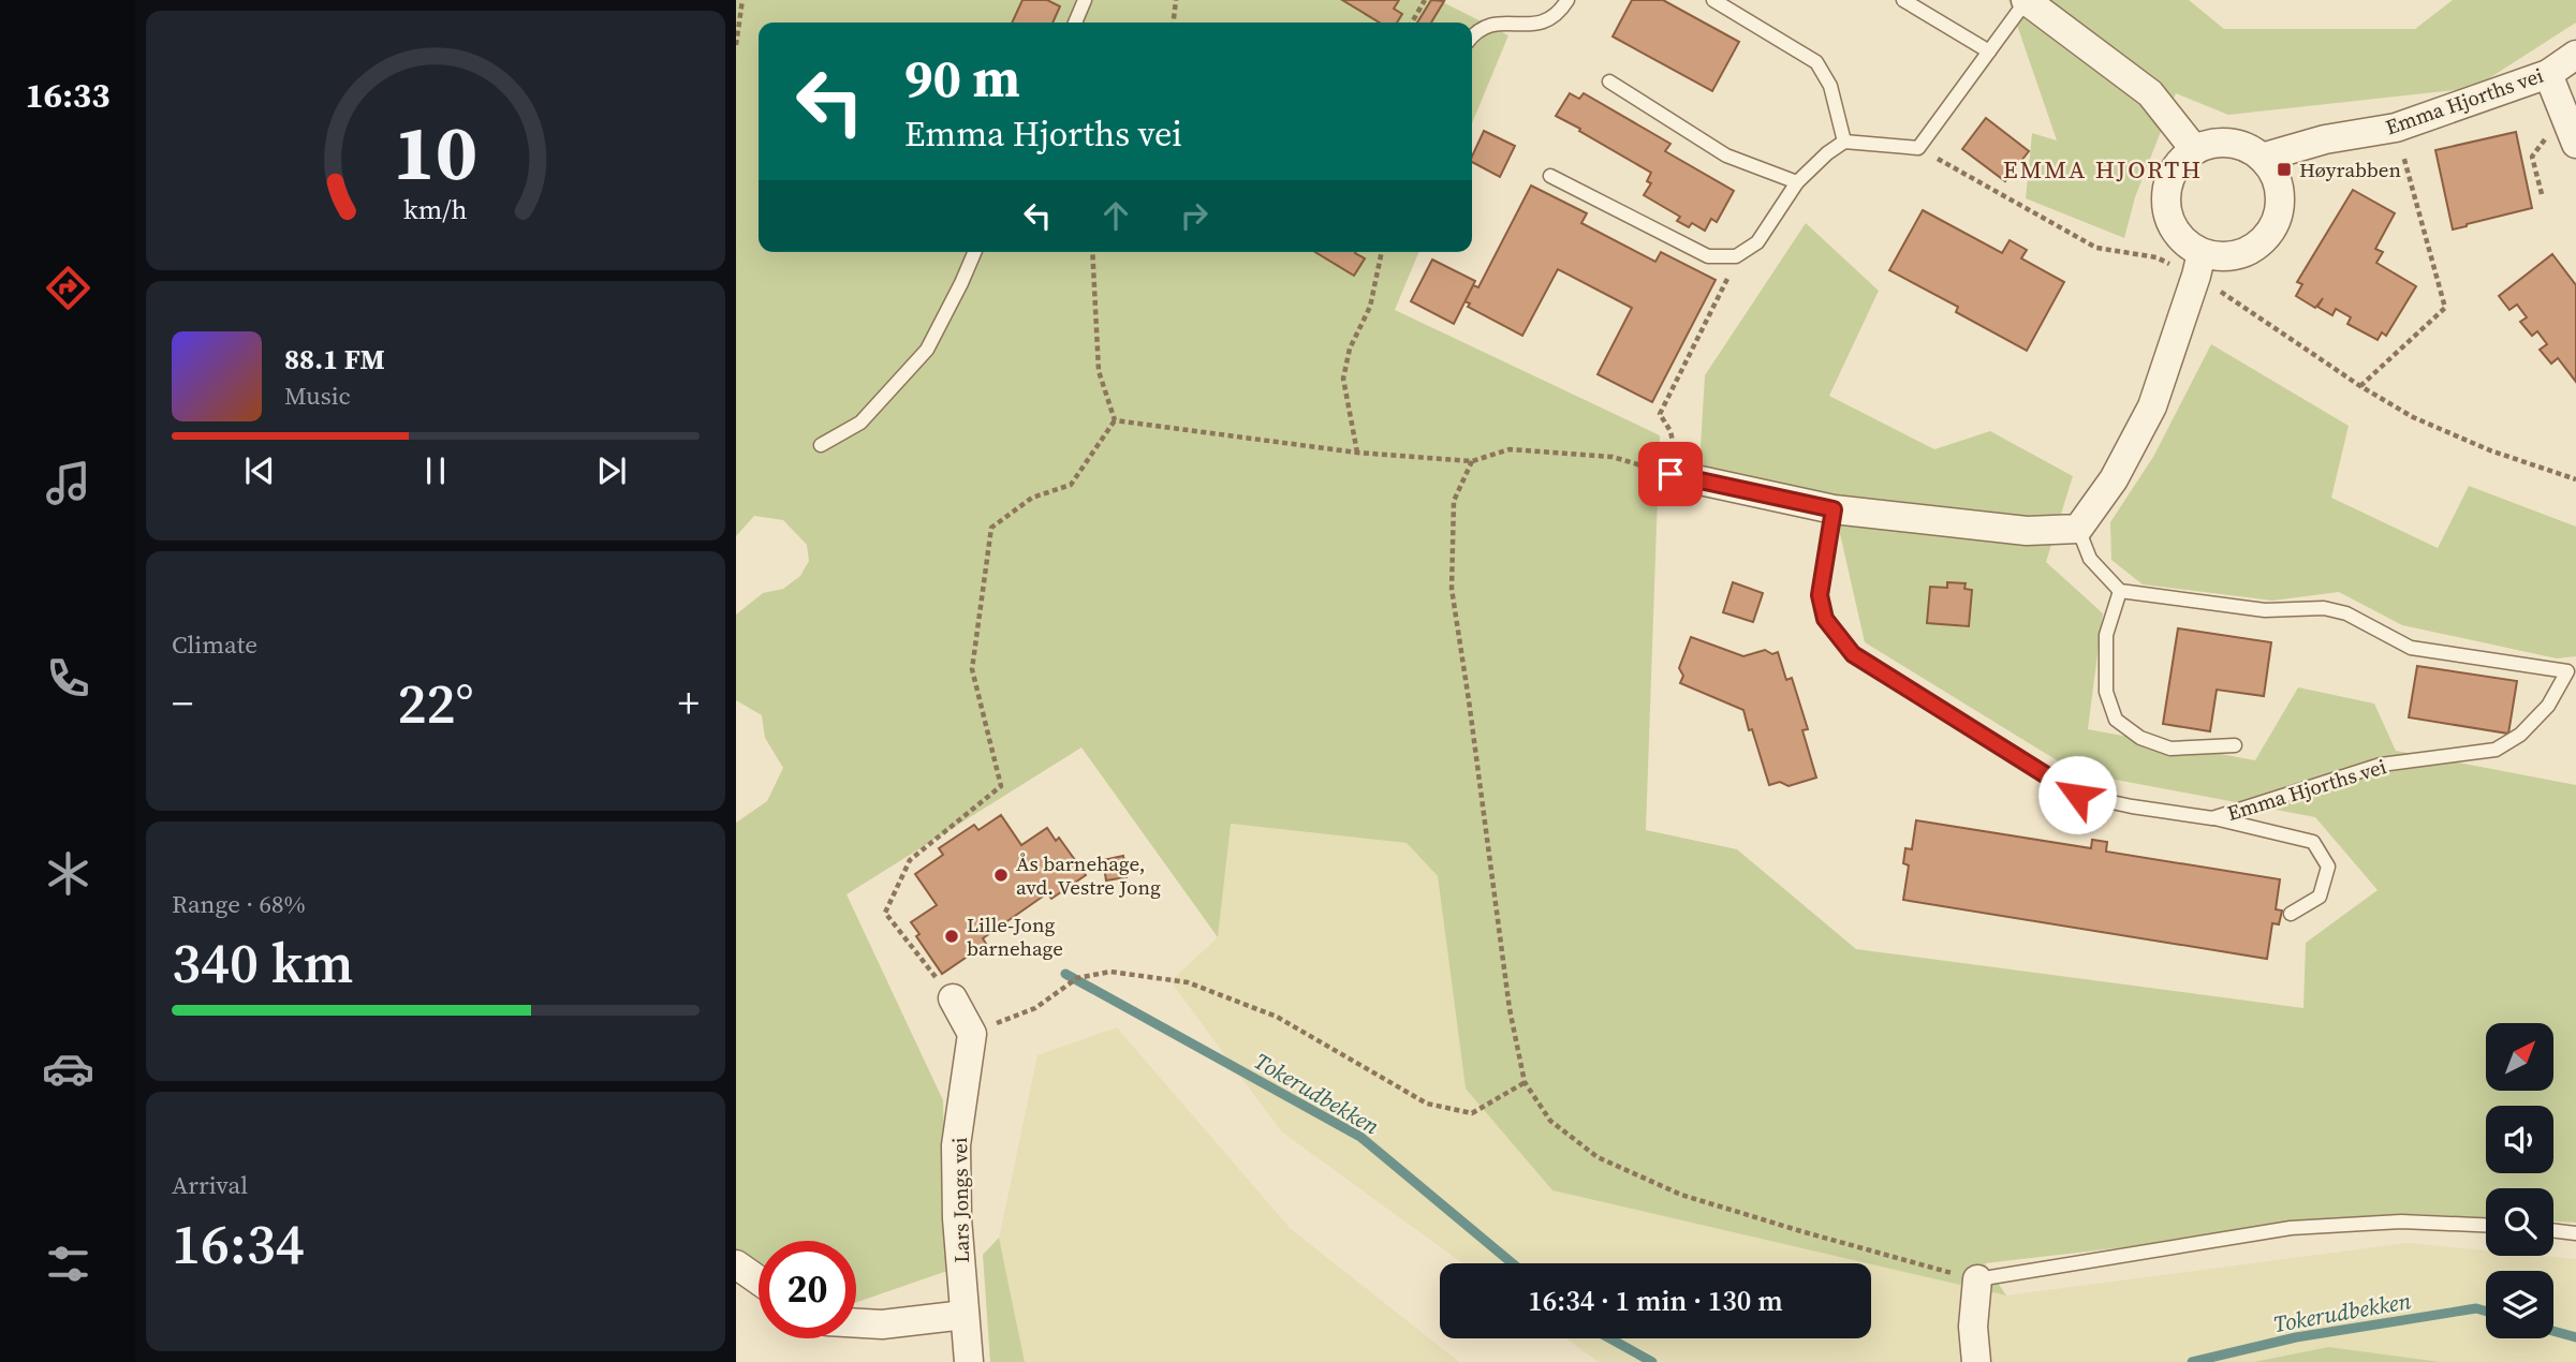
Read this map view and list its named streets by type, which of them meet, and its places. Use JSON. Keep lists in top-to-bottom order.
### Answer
{
  "streets": {
    "street": ["Emma Hjorths vei", "Lars Jongs vei"]
  },
  "districts": ["EMMA HJORTH"],
  "water": ["Tokerudbekken"],
  "places": {
    "transit": ["Høyrabben"],
    "other": ["Ås barnehage, avd. Vestre Jong", "Lille-Jong barnehage"]
  },
  "north": "top right",
  "page": {
    "tabs": "16:33",
    "turn": ["90 m", "Emma Hjorths vei"],
    "song": ["88.1 FM", "Music"],
    "tile": [
      "Climate",
      ["Range · 68%", "340 km"],
      ["Arrival", "16:34"]
    ],
    "heat": ["−", "22°", "+"],
    "limit": "20",
    "trip": "16:34 · 1 min · 130 m",
    "gauge": ["10", "km/h"]
  }
}
